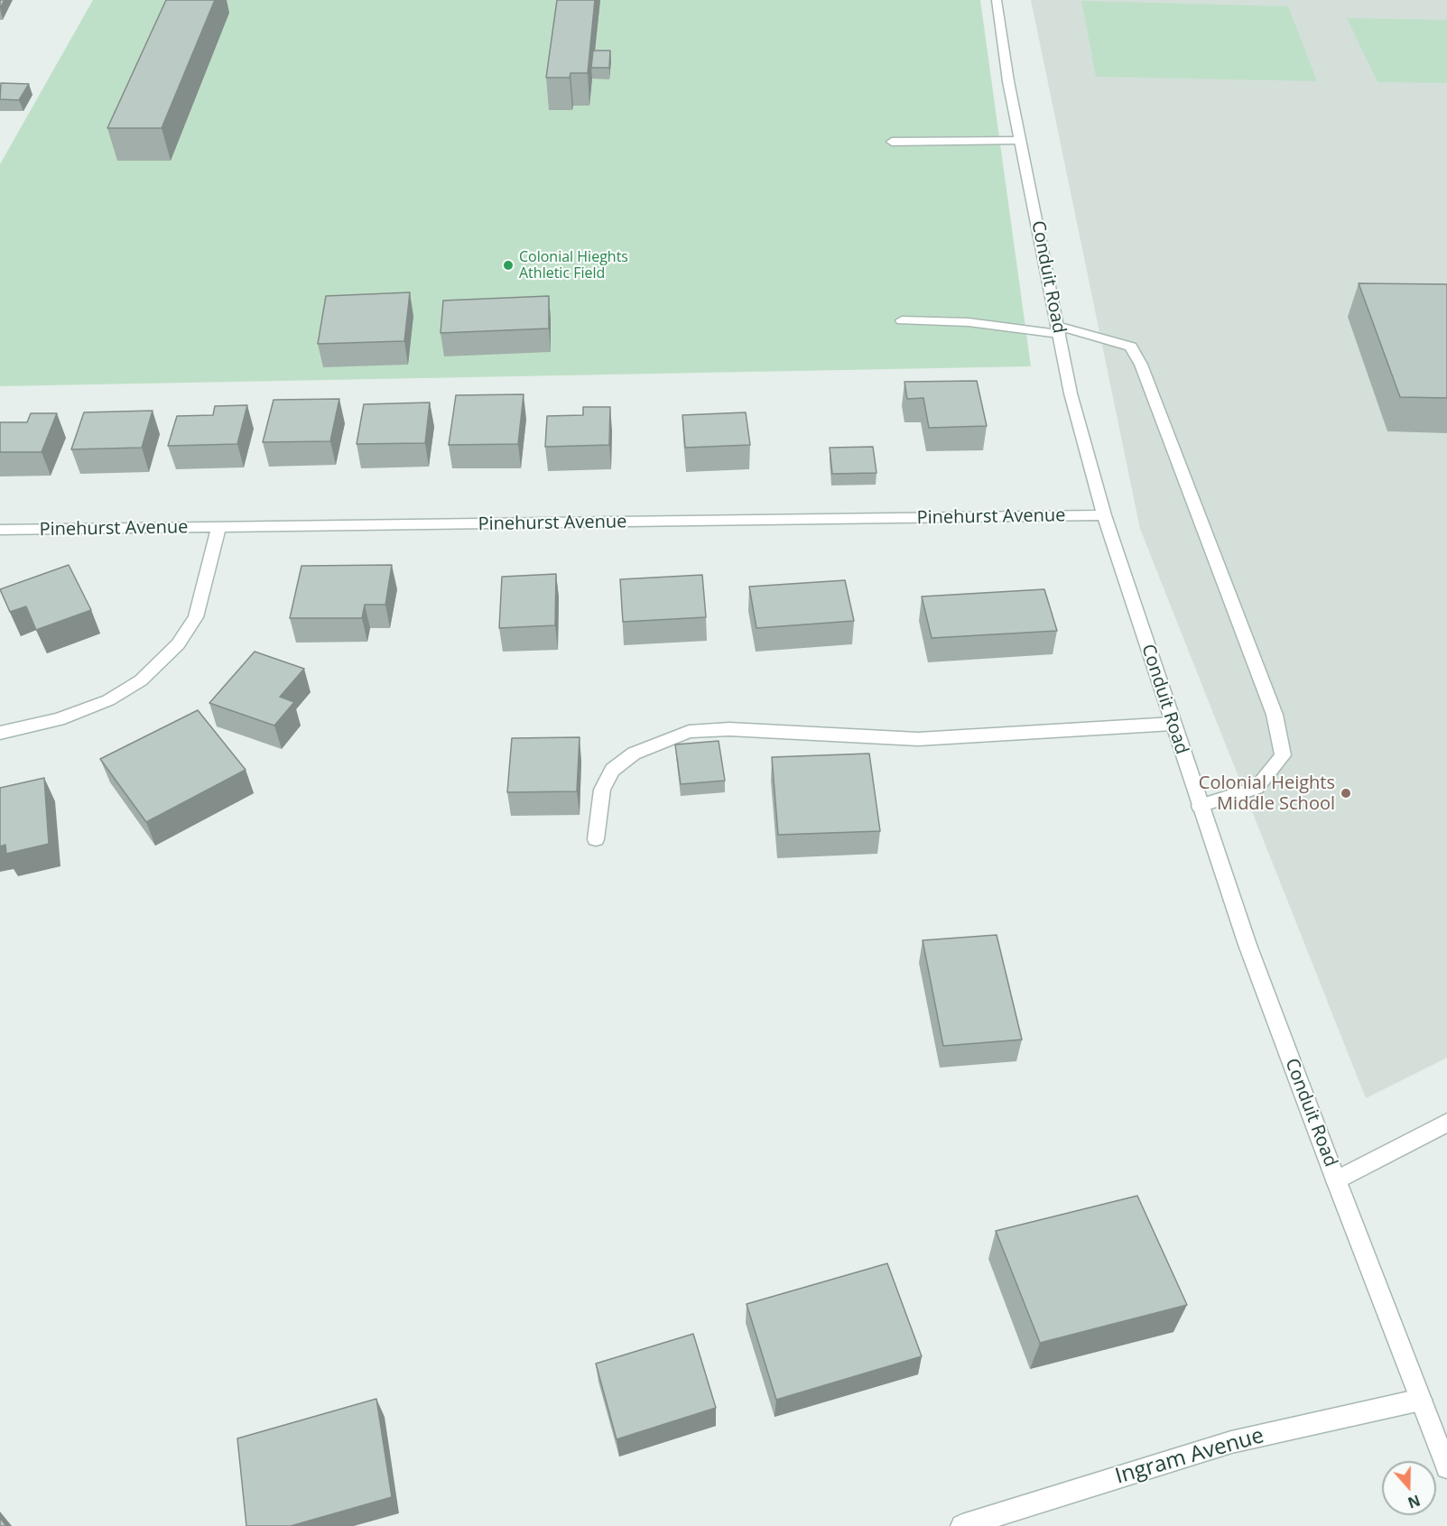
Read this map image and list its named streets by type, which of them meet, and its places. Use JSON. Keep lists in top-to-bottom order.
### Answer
{
  "streets": {
    "street": ["Conduit Road", "Pinehurst Avenue", "Ingram Avenue"]
  },
  "crossings": [
    ["Conduit Road", "Pinehurst Avenue"],
    ["Conduit Road", "Ingram Avenue"]
  ],
  "places": ["Colonial Hieghts Athletic Field", "Colonial Heights Middle School"],
  "north": "bottom"
}
